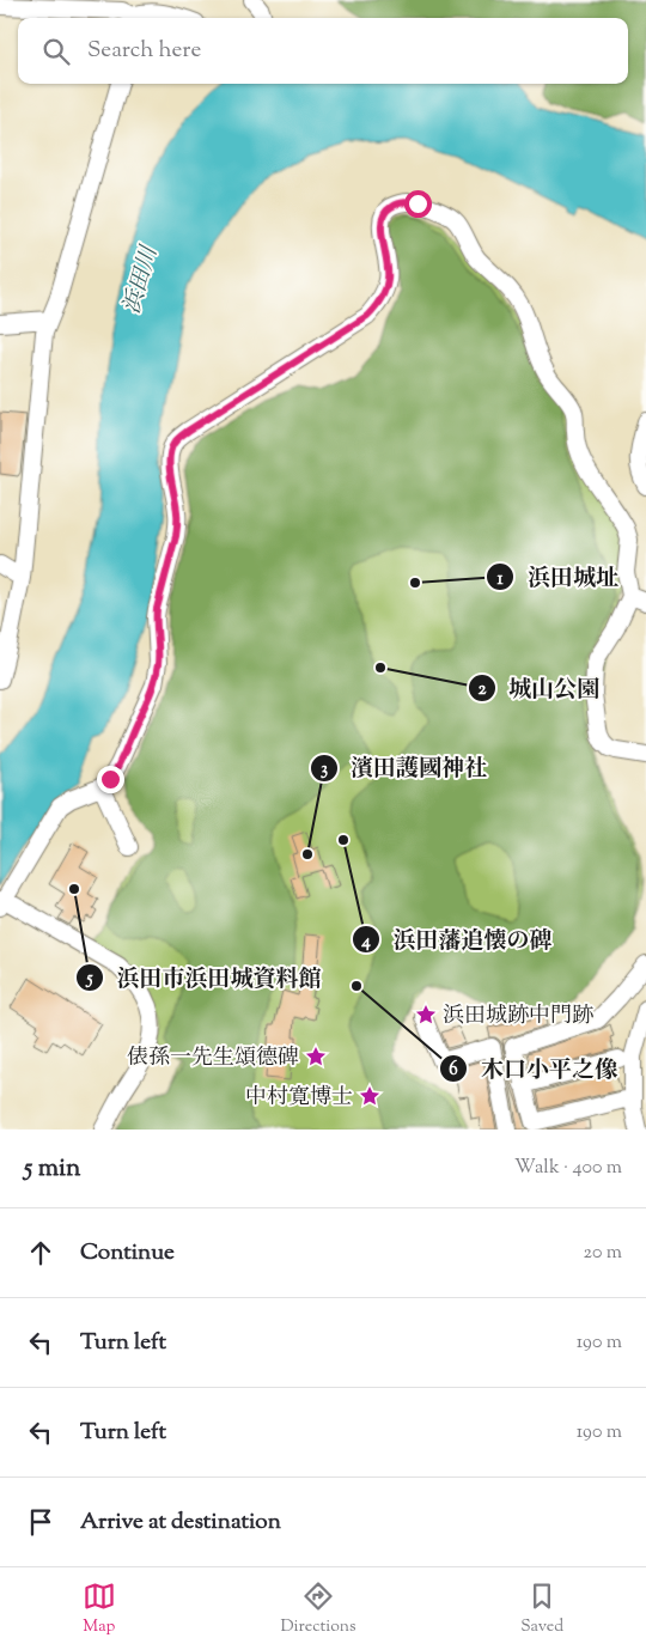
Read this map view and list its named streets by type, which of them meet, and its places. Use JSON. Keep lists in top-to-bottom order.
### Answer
{
  "water": ["浜田川"],
  "places": {
    "other": [
      "浜田城址",
      "城山公園",
      "浜田藩追懐の碑",
      "濱田護國神社",
      "浜田市浜田城資料館",
      "木口小平之像"
    ],
    "place": ["浜田城跡中門跡", "俵孫一先生頌德碑", "中村寛博士"]
  },
  "page": {
    "search": "Search here",
    "heading": ["5 min", "Walk · 400 m"],
    "list": [
      ["Continue", "20 m"],
      ["Turn left", "190 m"],
      ["Turn left", "190 m"],
      "Arrive at destination"
    ],
    "nav": ["Map", "Directions", "Saved"]
  }
}
